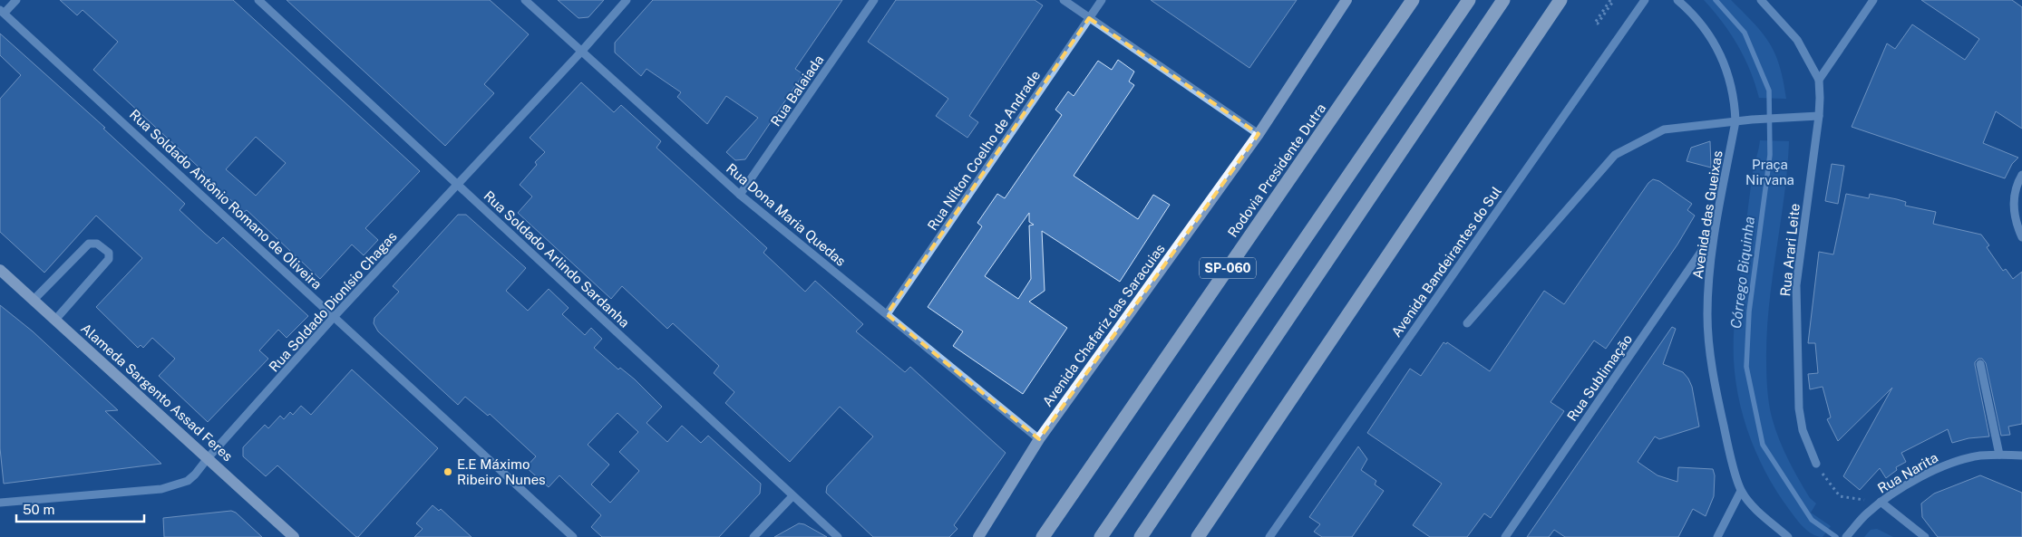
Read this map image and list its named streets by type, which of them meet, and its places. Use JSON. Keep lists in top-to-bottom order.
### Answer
{
  "streets": {
    "highway": ["Rodovia Presidente Dutra", "SP-060"],
    "main road": ["Avenida Chafariz das Saracuias", "Alameda Sargento Assad Feres"],
    "street": [
      "Rua Balaiada",
      "Rua Nílton Coelho de Andrade",
      "Rua Soldado Antônio Romano de Oliveira",
      "Rua Dona Maria Quedas",
      "Avenida das Gueixas",
      "Rua Arari Leite",
      "Rua Soldado Arlindo Sardanha",
      "Avenida Bandeirantes do Sul",
      "Rua Soldado Dionísio Chagas",
      "Rua Sublimação",
      "Rua Narita"
    ]
  },
  "crossings": [
    ["Rua Balaiada", "Rua Dona Maria Quedas"],
    ["Rua Nílton Coelho de Andrade", "Rua Dona Maria Quedas"],
    ["Rua Soldado Antônio Romano de Oliveira", "Rua Soldado Dionísio Chagas"],
    ["Rua Dona Maria Quedas", "Rua Soldado Dionísio Chagas"],
    ["Rua Dona Maria Quedas", "Avenida Chafariz das Saracuias"],
    ["Avenida das Gueixas", "Rua Sublimação"],
    ["Rua Soldado Arlindo Sardanha", "Rua Soldado Dionísio Chagas"],
    ["Rua Soldado Dionísio Chagas", "Alameda Sargento Assad Feres"]
  ],
  "water": ["Córrego Biquinha"],
  "parks": ["Praça Nirvana"],
  "places": ["E.E Máximo Ribeiro Nunes"],
  "scale_bar": "50 m"
}
